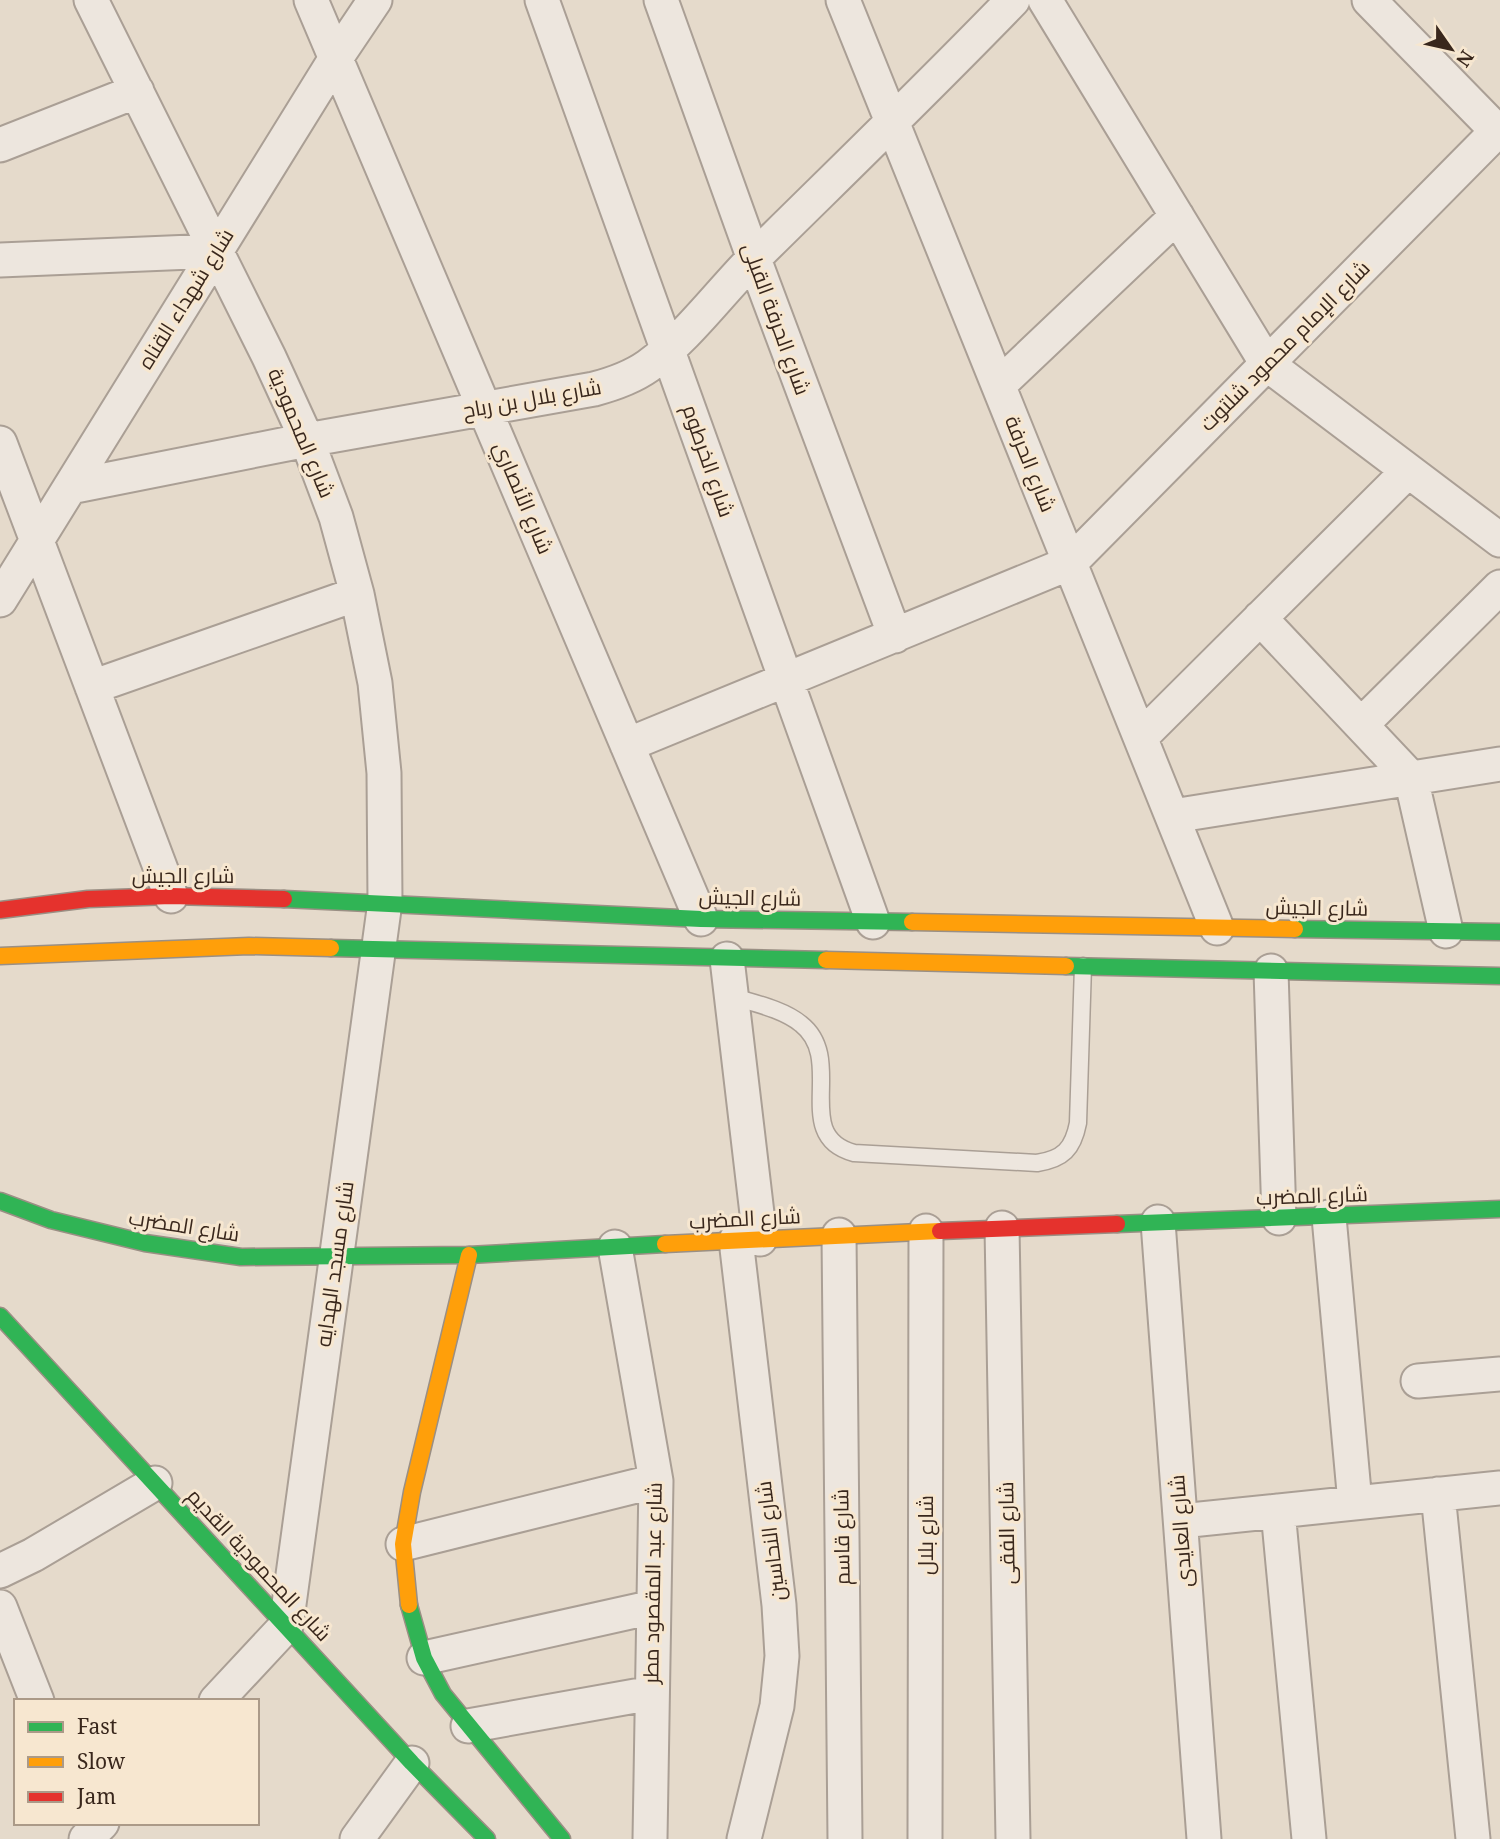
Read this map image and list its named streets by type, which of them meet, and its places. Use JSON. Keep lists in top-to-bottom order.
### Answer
{
  "streets": {
    "main road": ["شارع الجيش", "شارع المضرب", "شارع المحمودية القديم"],
    "street": [
      "شارع شهداء القناه",
      "شارع الحرفة القبلى",
      "شارع الإمام محمود شلتوت",
      "شارع بلال بن رباح",
      "شارع المحمودية",
      "شارع الخرطوم",
      "شارع الحرفة",
      "شارع الأنصاري",
      "شارع مسجد الهدايه",
      "شارع العايدى",
      "شارع الفقى",
      "شارع بلال",
      "شارع قاسم",
      "شارع النحاسين",
      "شارع عبد المقصود مطر"
    ]
  },
  "crossings": [
    ["شارع شهداء القناه", "شارع بلال بن رباح"],
    ["شارع شهداء القناه", "شارع المحمودية"],
    ["شارع شهداء القناه", "شارع الأنصاري"],
    ["شارع الحرفة القبلى", "شارع بلال بن رباح"],
    ["شارع الإمام محمود شلتوت", "شارع الحرفة"],
    ["شارع بلال بن رباح", "شارع المحمودية"],
    ["شارع بلال بن رباح", "شارع الخرطوم"],
    ["شارع بلال بن رباح", "شارع الحرفة"],
    ["شارع بلال بن رباح", "شارع الأنصاري"],
    ["شارع المحمودية", "شارع الجيش"],
    ["شارع المحمودية", "شارع مسجد الهدايه"],
    ["شارع الخرطوم", "شارع الجيش"],
    ["شارع الحرفة", "شارع الجيش"],
    ["شارع الأنصاري", "شارع الجيش"],
    ["شارع الجيش", "شارع مسجد الهدايه"],
    ["شارع المضرب", "شارع مسجد الهدايه"],
    ["شارع المضرب", "شارع العايدى"],
    ["شارع المضرب", "شارع الفقى"],
    ["شارع المضرب", "شارع بلال"],
    ["شارع المضرب", "شارع قاسم"],
    ["شارع المضرب", "شارع النحاسين"],
    ["شارع المضرب", "شارع عبد المقصود مطر"],
    ["شارع مسجد الهدايه", "شارع المحمودية القديم"]
  ],
  "legend": ["Fast", "Slow", "Jam"],
  "north": "bottom right"
}
